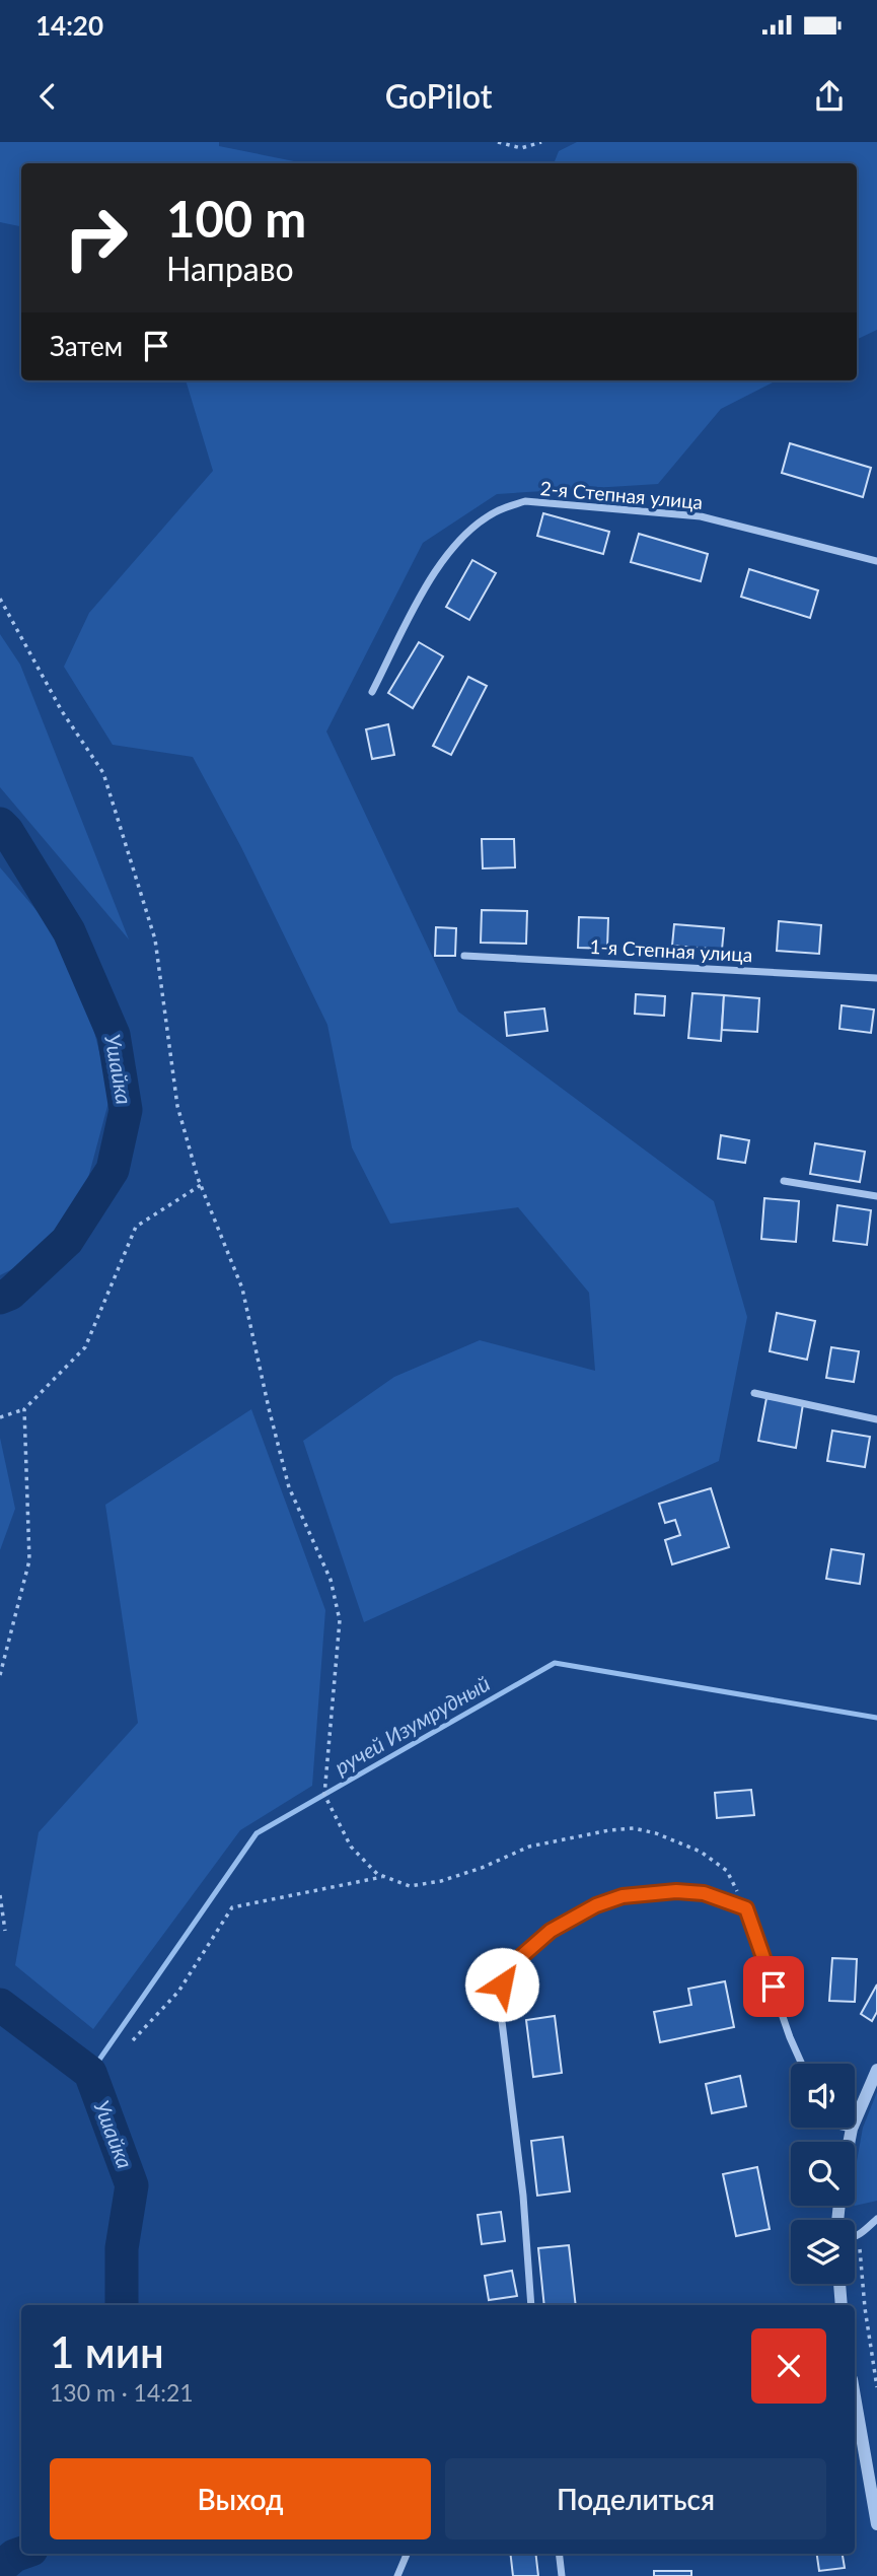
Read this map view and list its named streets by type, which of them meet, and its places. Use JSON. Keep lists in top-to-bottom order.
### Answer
{
  "streets": {
    "street": ["2-я Степная улица", "1-я Степная улица"]
  },
  "water": ["Ушайка", "ручей Изумрудный"],
  "page": {
    "status": "14:20",
    "header": "GoPilot",
    "turn": ["100 m", "Направо"],
    "then": "Затем",
    "heading": ["1 мин", "130 m · 14:21"],
    "buttons": ["Выход", "Поделиться"]
  }
}
